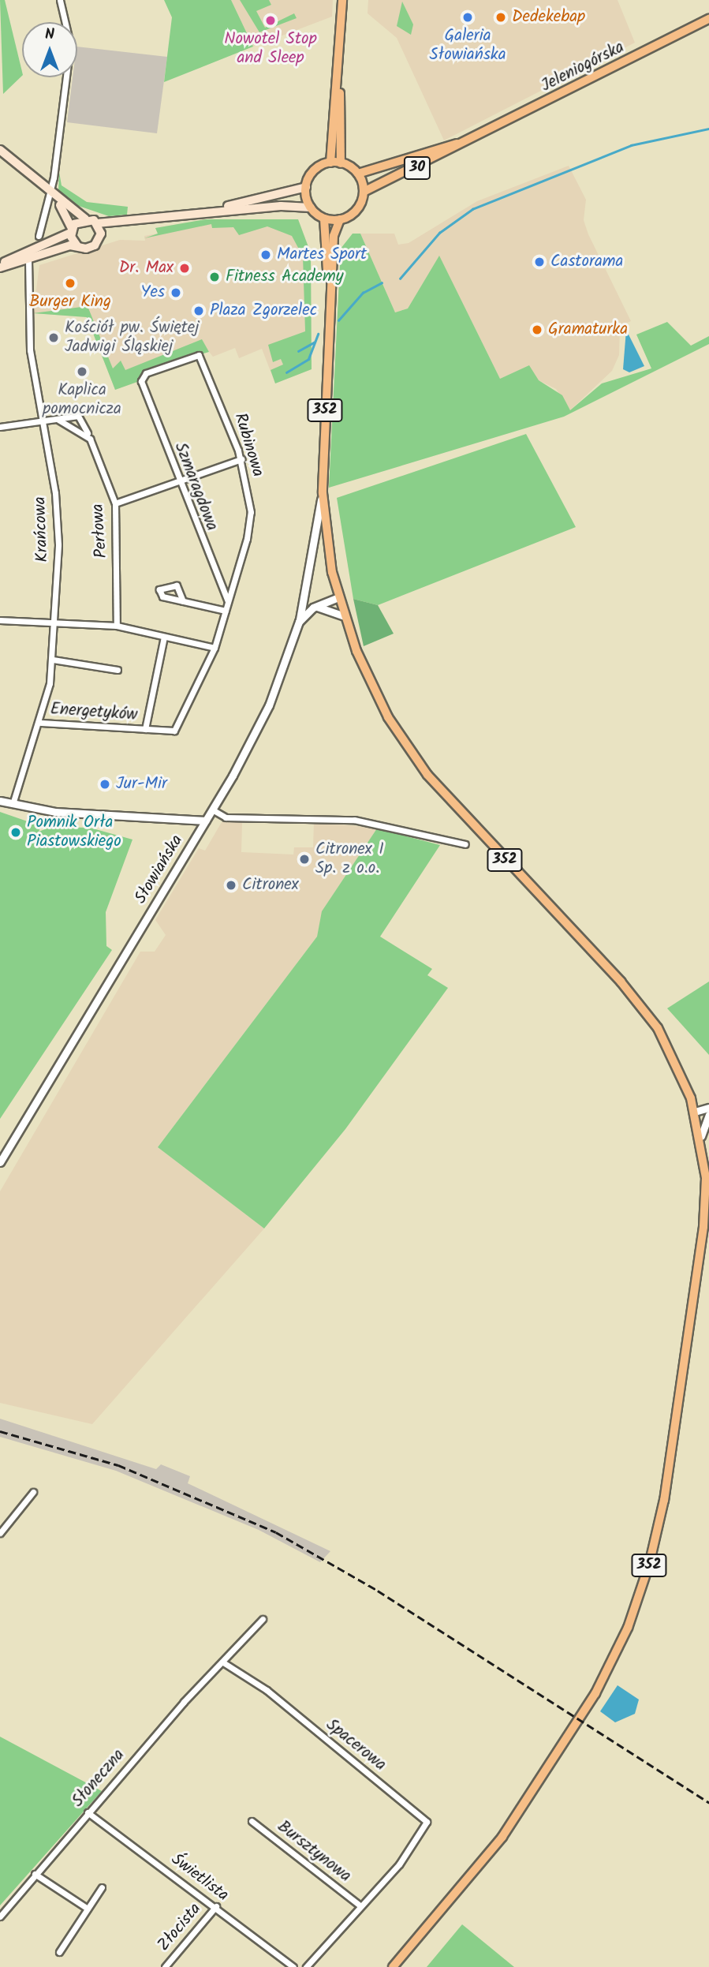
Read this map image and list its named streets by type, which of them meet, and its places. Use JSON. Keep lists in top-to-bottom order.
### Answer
{
  "streets": {
    "main road": ["Jeleniogórska", "30", "352"],
    "street": [
      "Rubinowa",
      "Szmaragdowa",
      "Krańcowa",
      "Perłowa",
      "Energetyków",
      "Słowiańska",
      "Spacerowa",
      "Słoneczna",
      "Bursztynowa",
      "Świetlista",
      "Złocista"
    ]
  },
  "crossings": [
    ["Jeleniogórska", "352"],
    ["352", "Słowiańska"],
    ["Rubinowa", "Szmaragdowa"],
    ["Rubinowa", "Energetyków"],
    ["Krańcowa", "Perłowa"],
    ["Krańcowa", "Energetyków"],
    ["Spacerowa", "Słoneczna"],
    ["Spacerowa", "Bursztynowa"],
    ["Słoneczna", "Świetlista"],
    ["Świetlista", "Złocista"]
  ],
  "places": [
    "Galeria Słowiańska",
    "Dedekebap",
    "Nowotel Stop and Sleep",
    "Martes Sport",
    "Castorama",
    "Dr. Max",
    "Fitness Academy",
    "Burger King",
    "Yes",
    "Plaza Zgorzelec",
    "Gramaturka",
    "Kościół pw. Świętej Jadwigi Śląskiej",
    "Kaplica pomocnicza",
    "Jur-Mir",
    "Pomnik Orła Piastowskiego",
    "Citronex I Sp. z o.o.",
    "Citronex"
  ],
  "north": "top"
}
